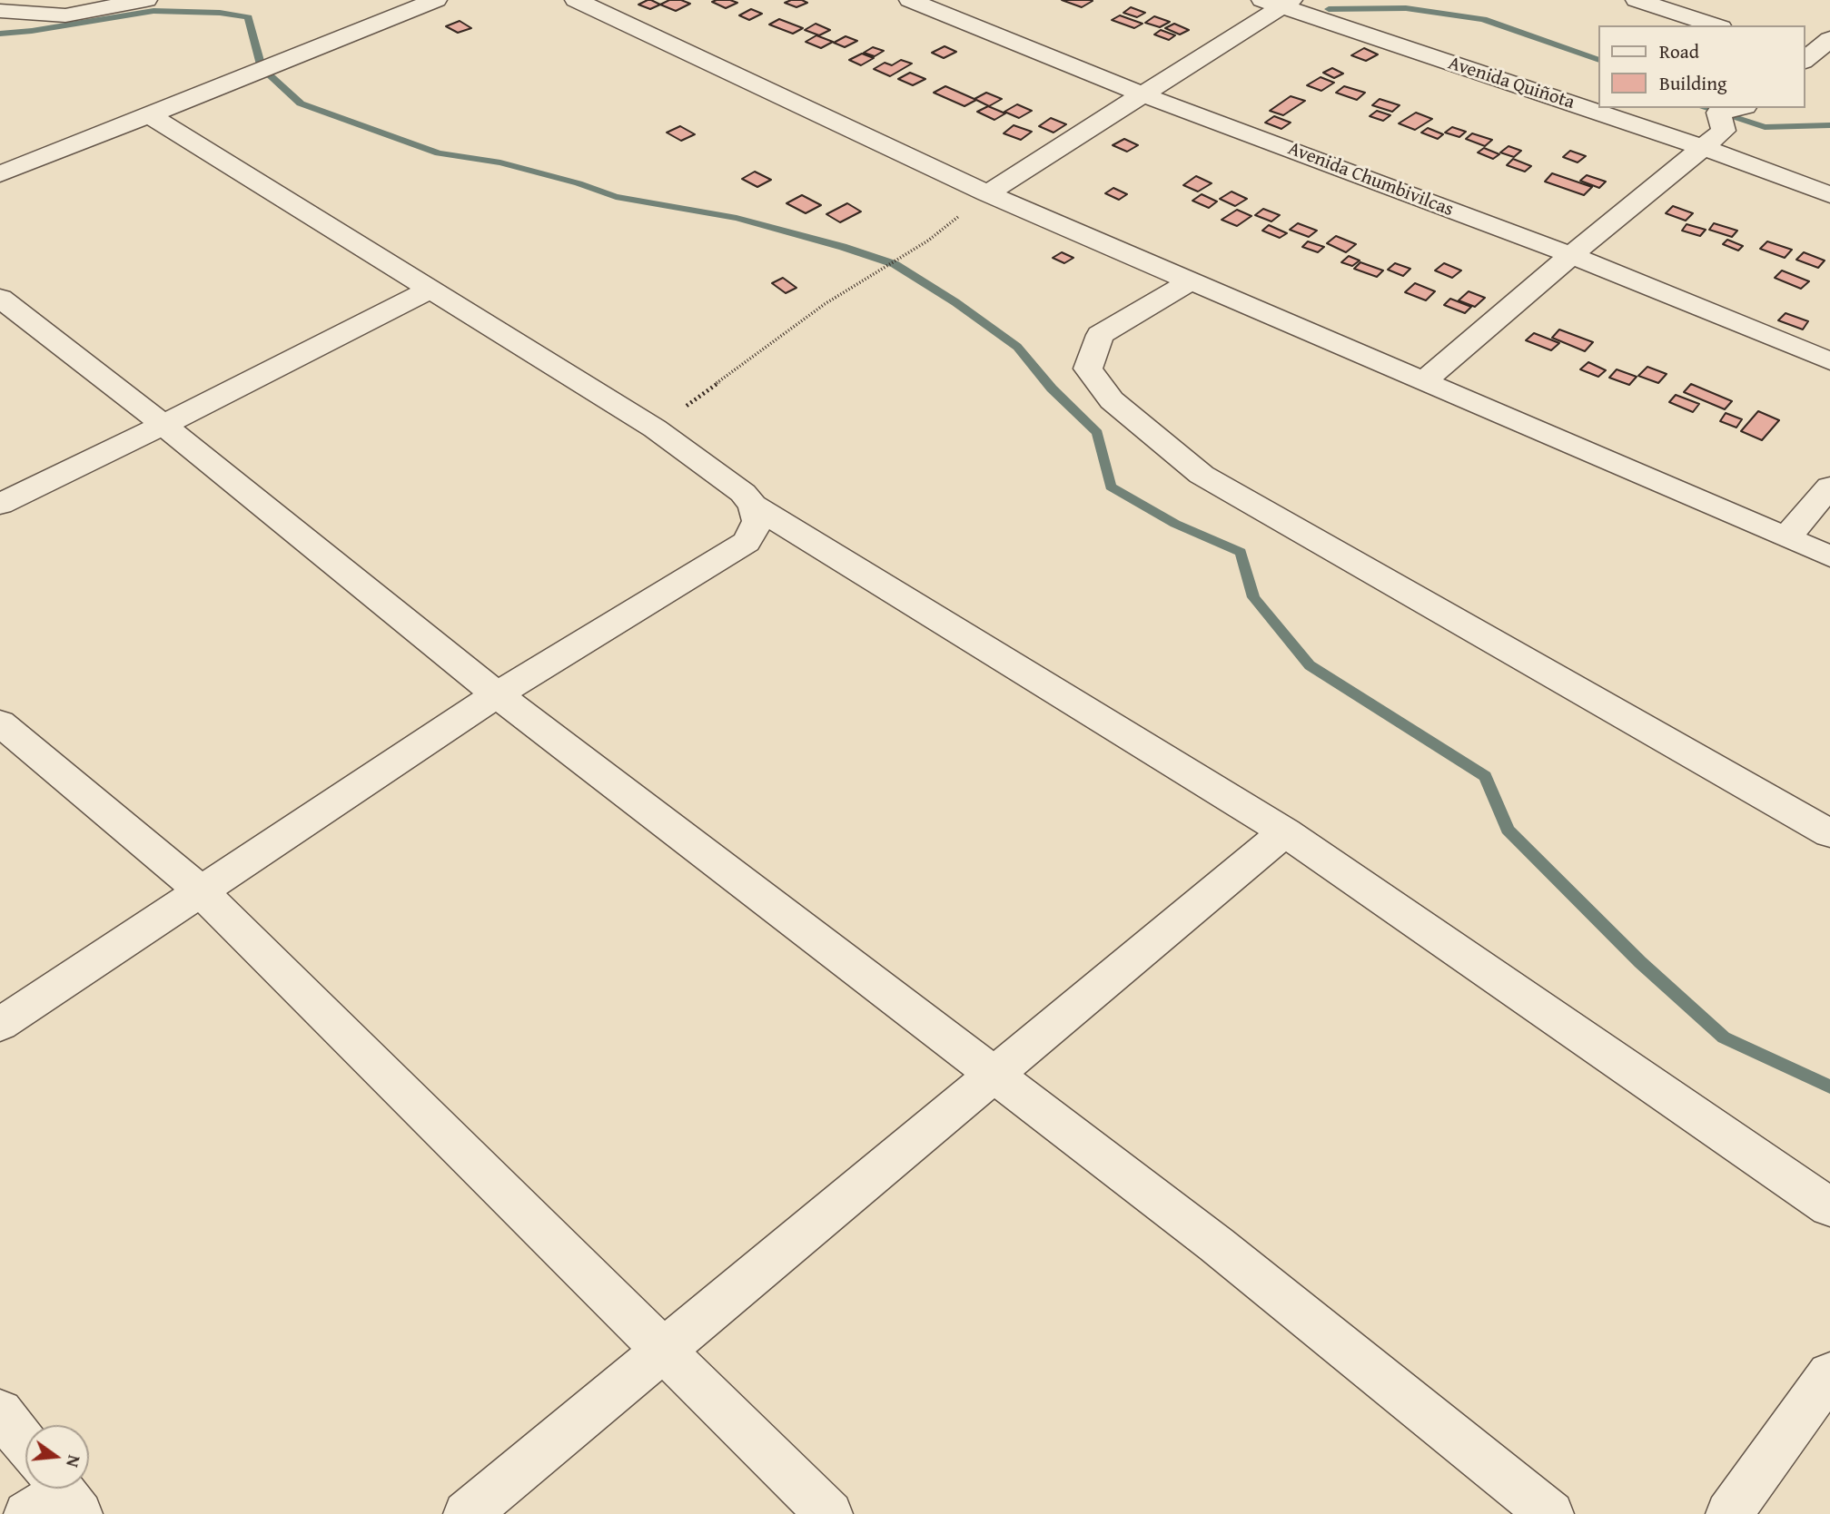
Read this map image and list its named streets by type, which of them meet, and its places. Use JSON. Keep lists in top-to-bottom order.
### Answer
{
  "streets": {
    "street": ["Avenida Quiñota", "Avenida Chumbivilcas"]
  },
  "legend": ["Road", "Building"],
  "north": "right"
}
